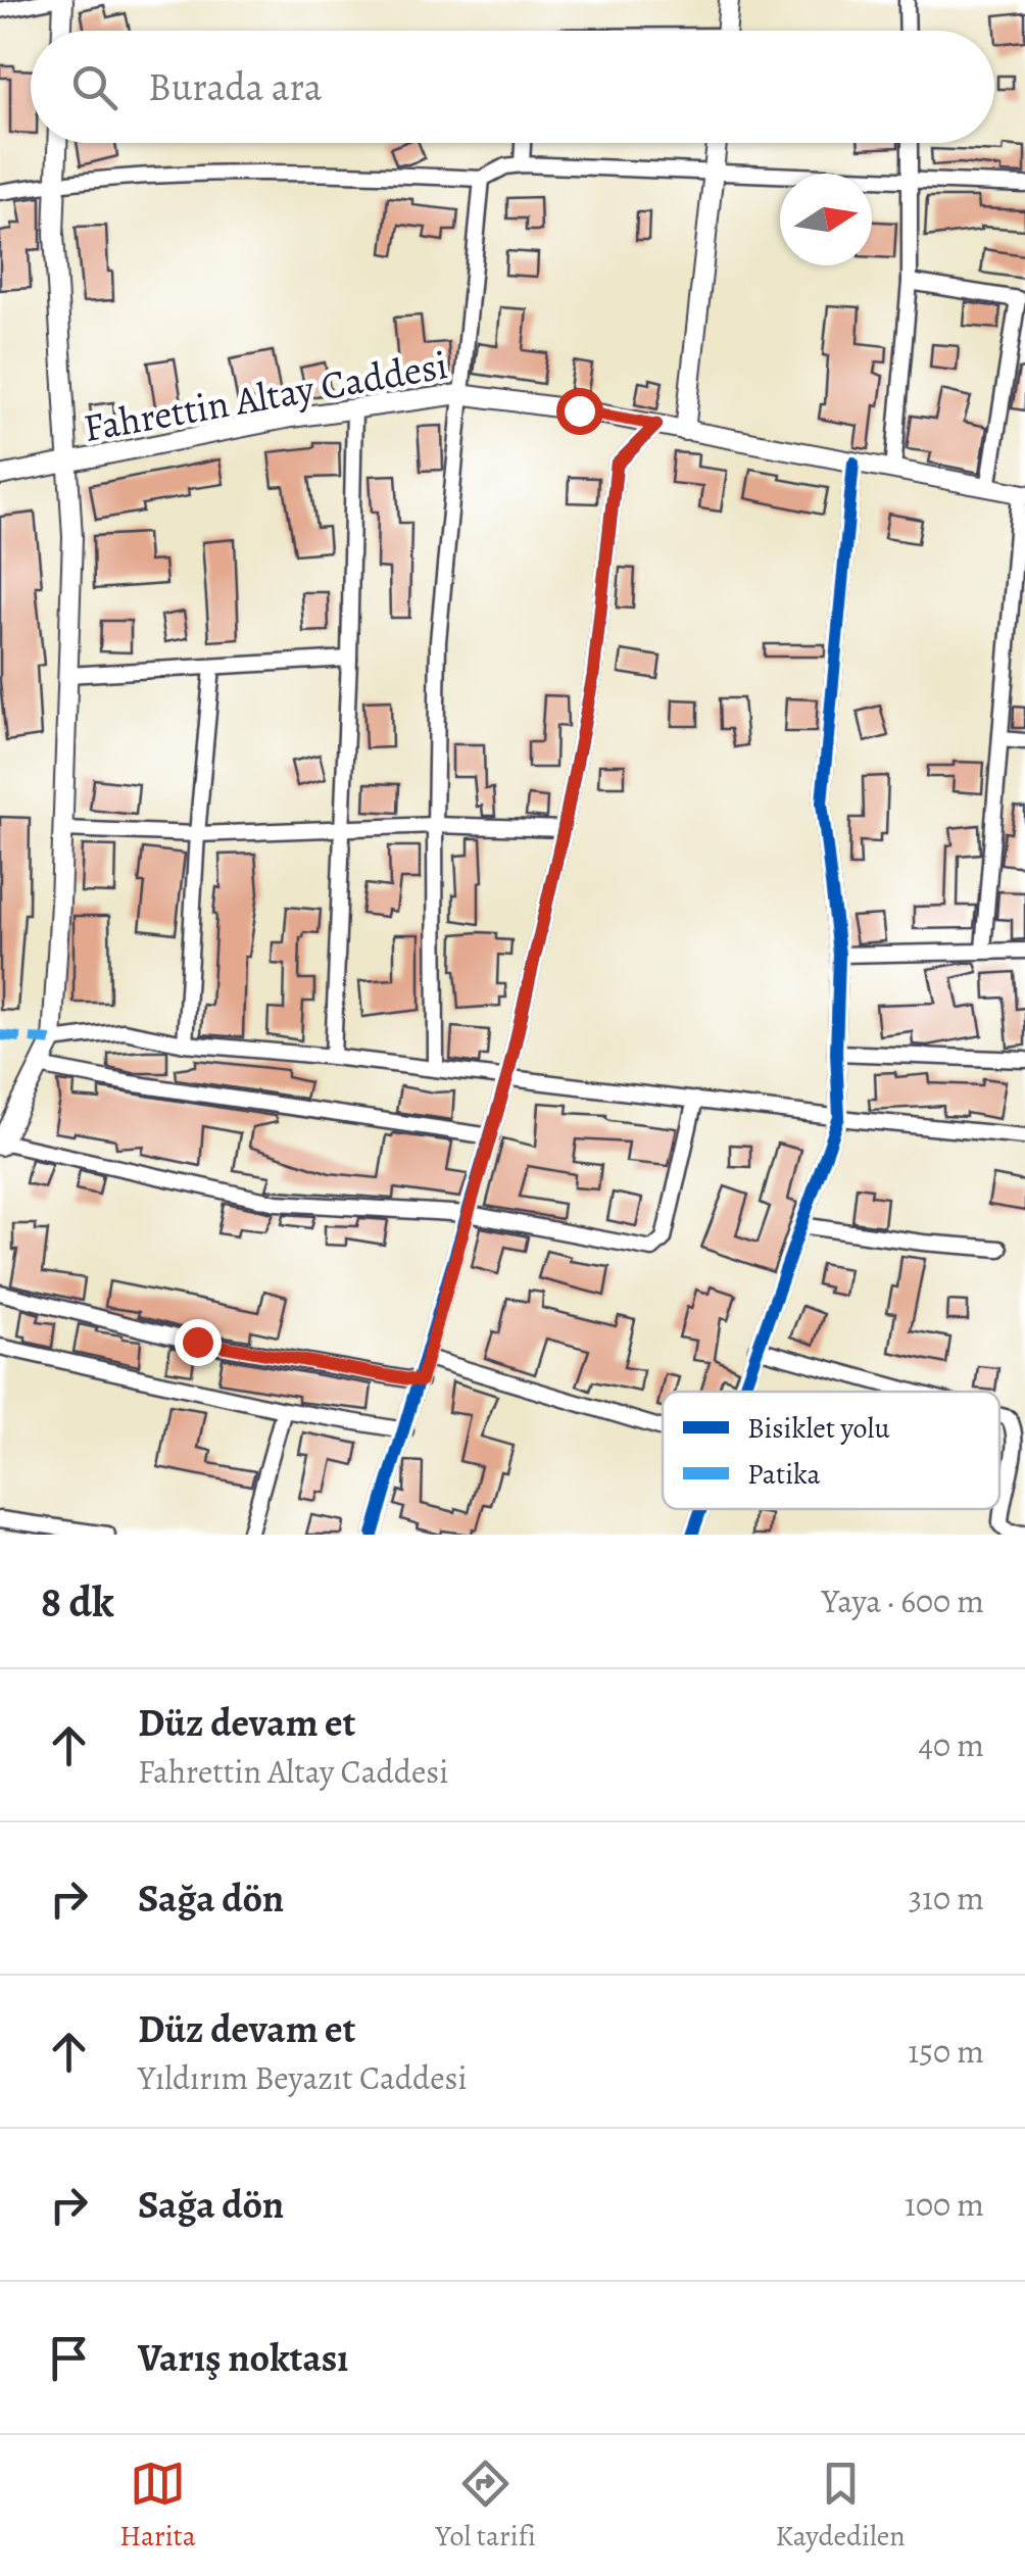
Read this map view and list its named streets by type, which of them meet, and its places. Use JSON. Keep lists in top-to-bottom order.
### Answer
{
  "streets": {
    "street": ["Fahrettin Altay Caddesi"]
  },
  "legend": ["Bisiklet yolu", "Patika"],
  "north": "right",
  "page": {
    "search": "Burada ara",
    "heading": ["8 dk", "Yaya · 600 m"],
    "list": [
      ["Düz devam et", "Fahrettin Altay Caddesi", "40 m"],
      ["Sağa dön", "310 m"],
      ["Düz devam et", "Yıldırım Beyazıt Caddesi", "150 m"],
      ["Sağa dön", "100 m"],
      "Varış noktası"
    ],
    "nav": ["Harita", "Yol tarifi", "Kaydedilen"]
  }
}
